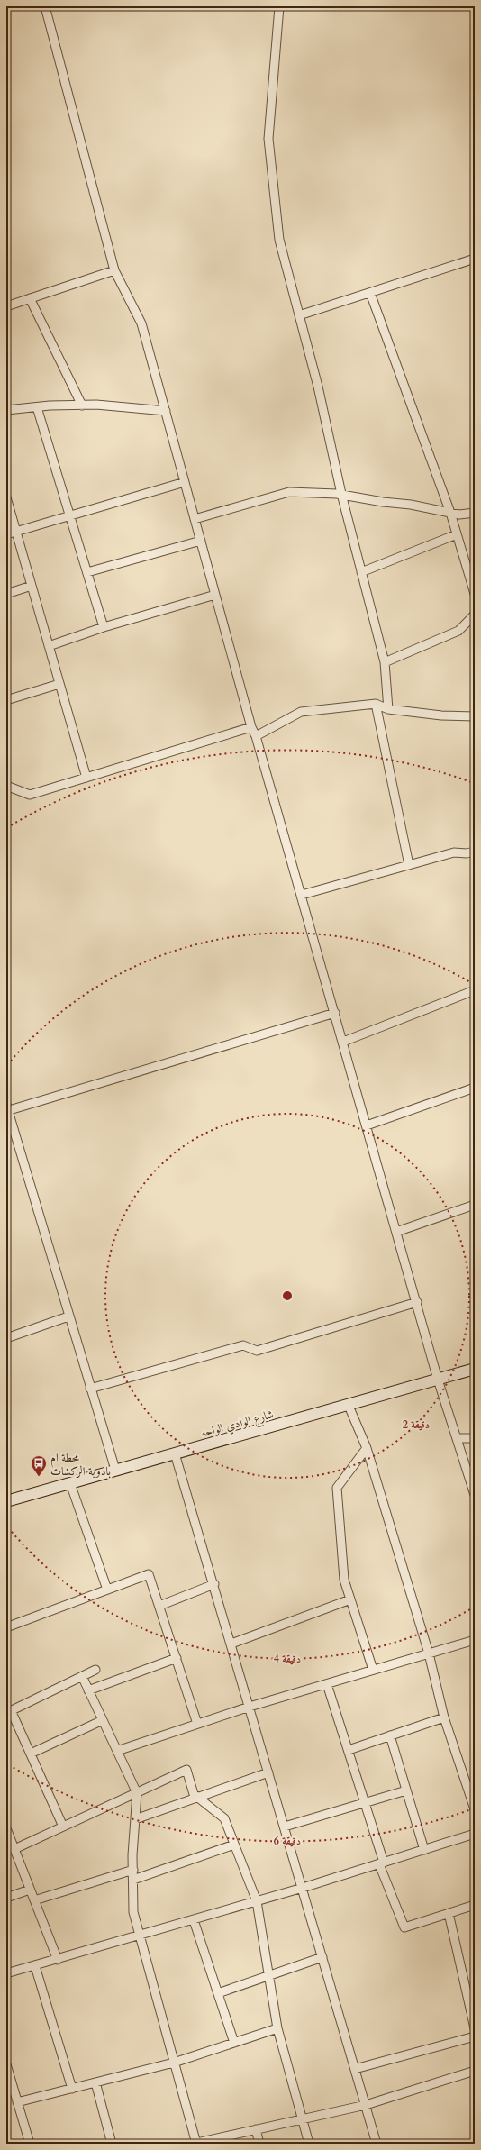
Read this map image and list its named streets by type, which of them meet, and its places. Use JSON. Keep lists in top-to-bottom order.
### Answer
{
  "streets": {
    "main road": ["شارع الوادي الواحه"]
  },
  "places": {
    "bus stop": ["محطة ام بادوبة الركشات"]
  },
  "rings": ["2 دقيقة", "4 دقيقة", "6 دقيقة"]
}
